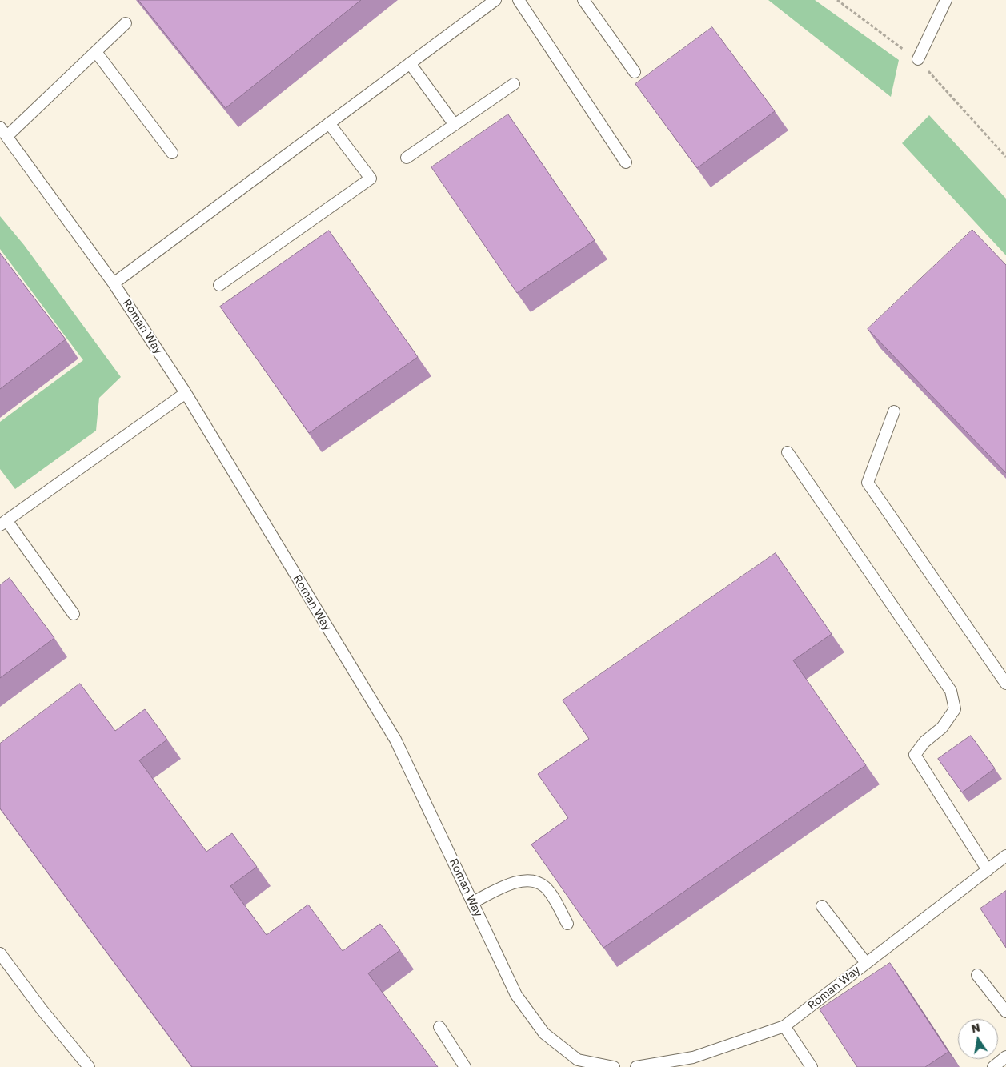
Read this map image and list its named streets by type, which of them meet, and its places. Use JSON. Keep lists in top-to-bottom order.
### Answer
{
  "streets": {
    "lane": ["Roman Way"]
  },
  "north": "top"
}
